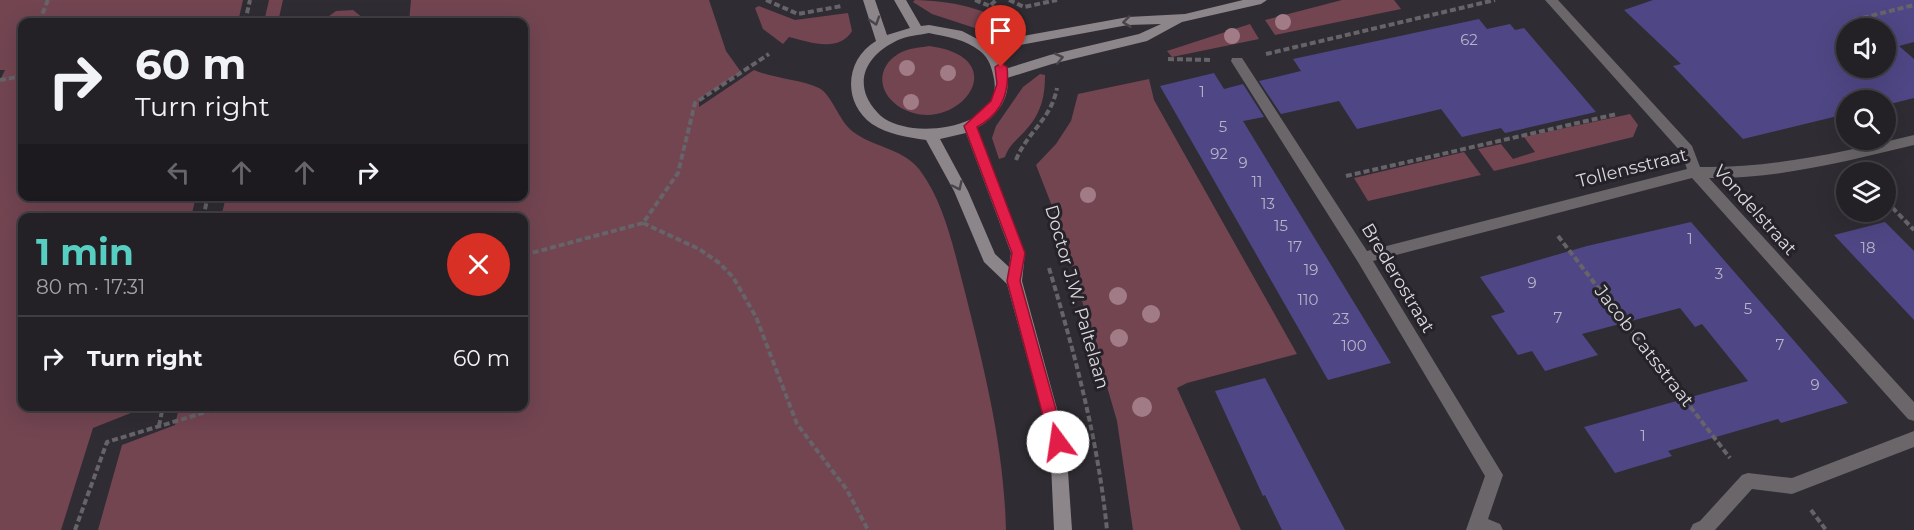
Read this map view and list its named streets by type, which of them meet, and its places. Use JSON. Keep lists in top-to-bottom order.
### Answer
{
  "streets": {
    "street": ["Tollensstraat", "Vondelstraat", "Brederostraat"],
    "path": ["Doctor J.W. Paltelaan", "Jacob Catsstraat"]
  },
  "crossings": [
    ["Tollensstraat", "Vondelstraat"],
    ["Tollensstraat", "Brederostraat"],
    ["Tollensstraat", "Jacob Catsstraat"]
  ],
  "house_numbers": [
    "62",
    "1",
    "5",
    "92",
    "9",
    "11",
    "13",
    "15",
    "1",
    "17",
    "18",
    "19",
    "3",
    "9",
    "110",
    "5",
    "7",
    "23",
    "7",
    "100",
    "9",
    "1"
  ],
  "page": {
    "turn": ["60 m", "Turn right"],
    "heading": ["1 min", "80 m · 17:31"],
    "list": [
      {
        "name": "Turn right",
        "value": "60 m"
      }
    ]
  }
}
